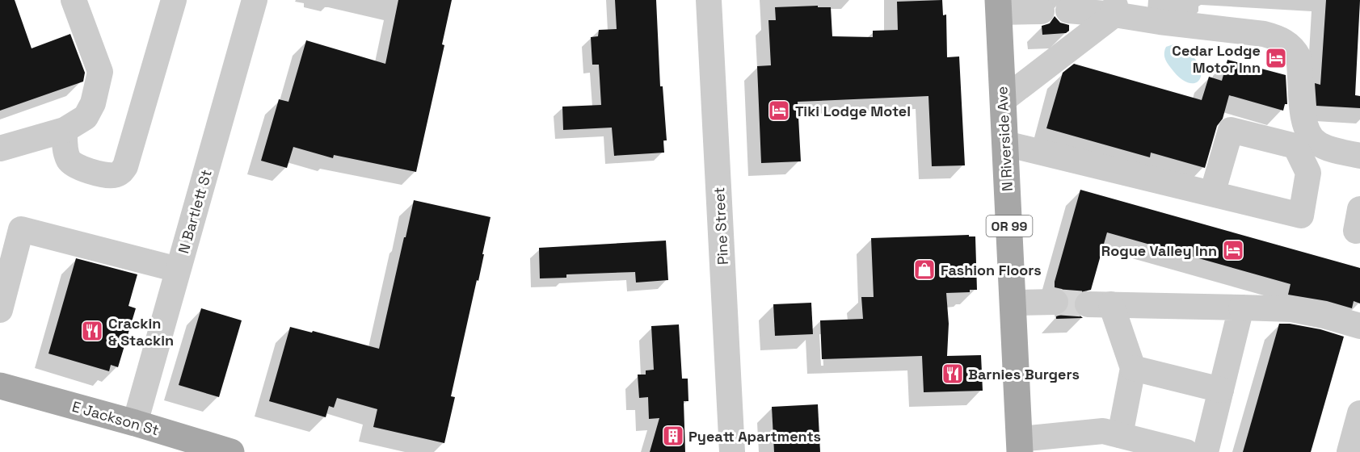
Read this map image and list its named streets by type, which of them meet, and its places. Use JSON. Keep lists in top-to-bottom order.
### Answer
{
  "streets": {
    "main road": ["N Riverside Ave", "OR 99", "E Jackson St"],
    "street": ["N Bartlett St", "Pine Street"]
  },
  "crossings": [
    ["N Bartlett St", "E Jackson St"]
  ],
  "places": {
    "hotel": ["Cedar Lodge Motor Inn", "Tiki Lodge Motel", "Rogue Valley Inn"],
    "shop": ["Fashion Floors"],
    "restaurant": ["Crackin & Stackin", "Barnies Burgers"],
    "building": ["Pyeatt Apartments"]
  }
}
